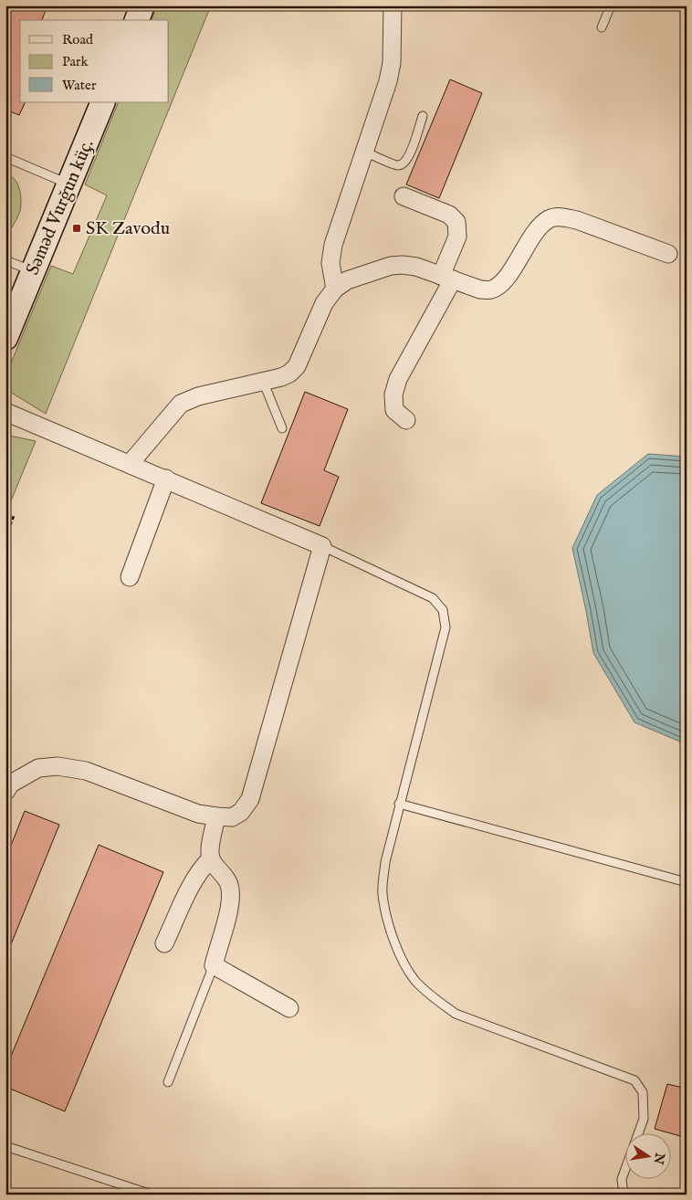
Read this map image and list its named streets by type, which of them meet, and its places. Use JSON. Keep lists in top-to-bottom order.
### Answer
{
  "streets": {
    "main road": ["Səməd Vurğun küç."]
  },
  "places": {
    "transit": ["SK Zavodu"]
  },
  "legend": ["Road", "Park", "Water"],
  "north": "right"
}
